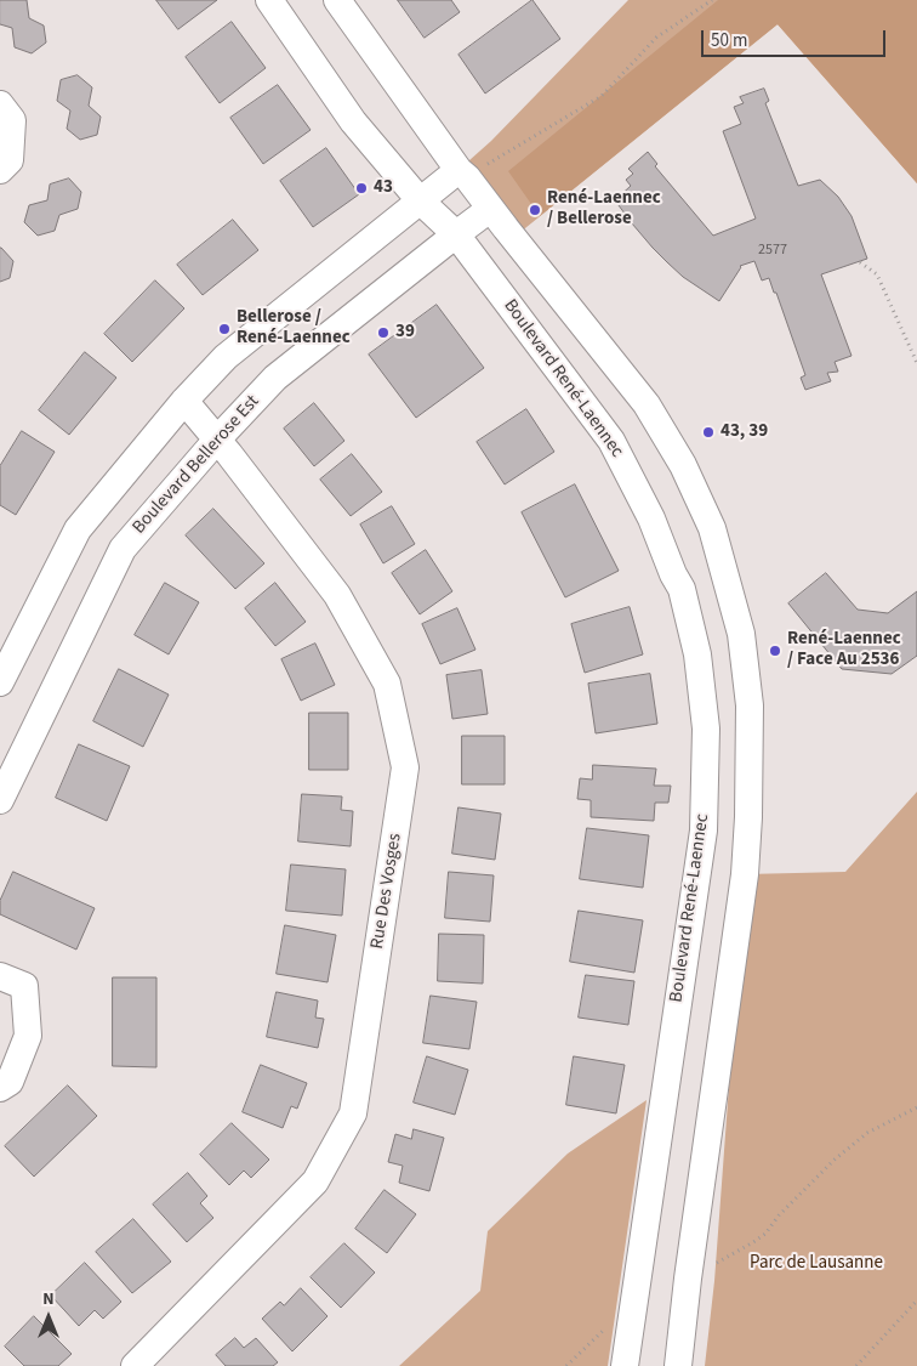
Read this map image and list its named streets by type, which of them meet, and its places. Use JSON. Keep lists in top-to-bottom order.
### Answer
{
  "streets": {
    "street": ["Boulevard René-Laennec", "Boulevard Bellerose Est", "Rue Des Vosges"]
  },
  "crossings": [
    ["Boulevard René-Laennec", "Boulevard Bellerose Est"],
    ["Boulevard Bellerose Est", "Rue Des Vosges"]
  ],
  "parks": ["Parc de Lausanne"],
  "places": [
    "43",
    "René-Laennec / Bellerose",
    "Bellerose / René-Laennec",
    "39",
    "43, 39",
    "René-Laennec / Face Au 2536"
  ],
  "house_numbers": ["2577"],
  "scale_bar": "50 m",
  "north": "top"
}
